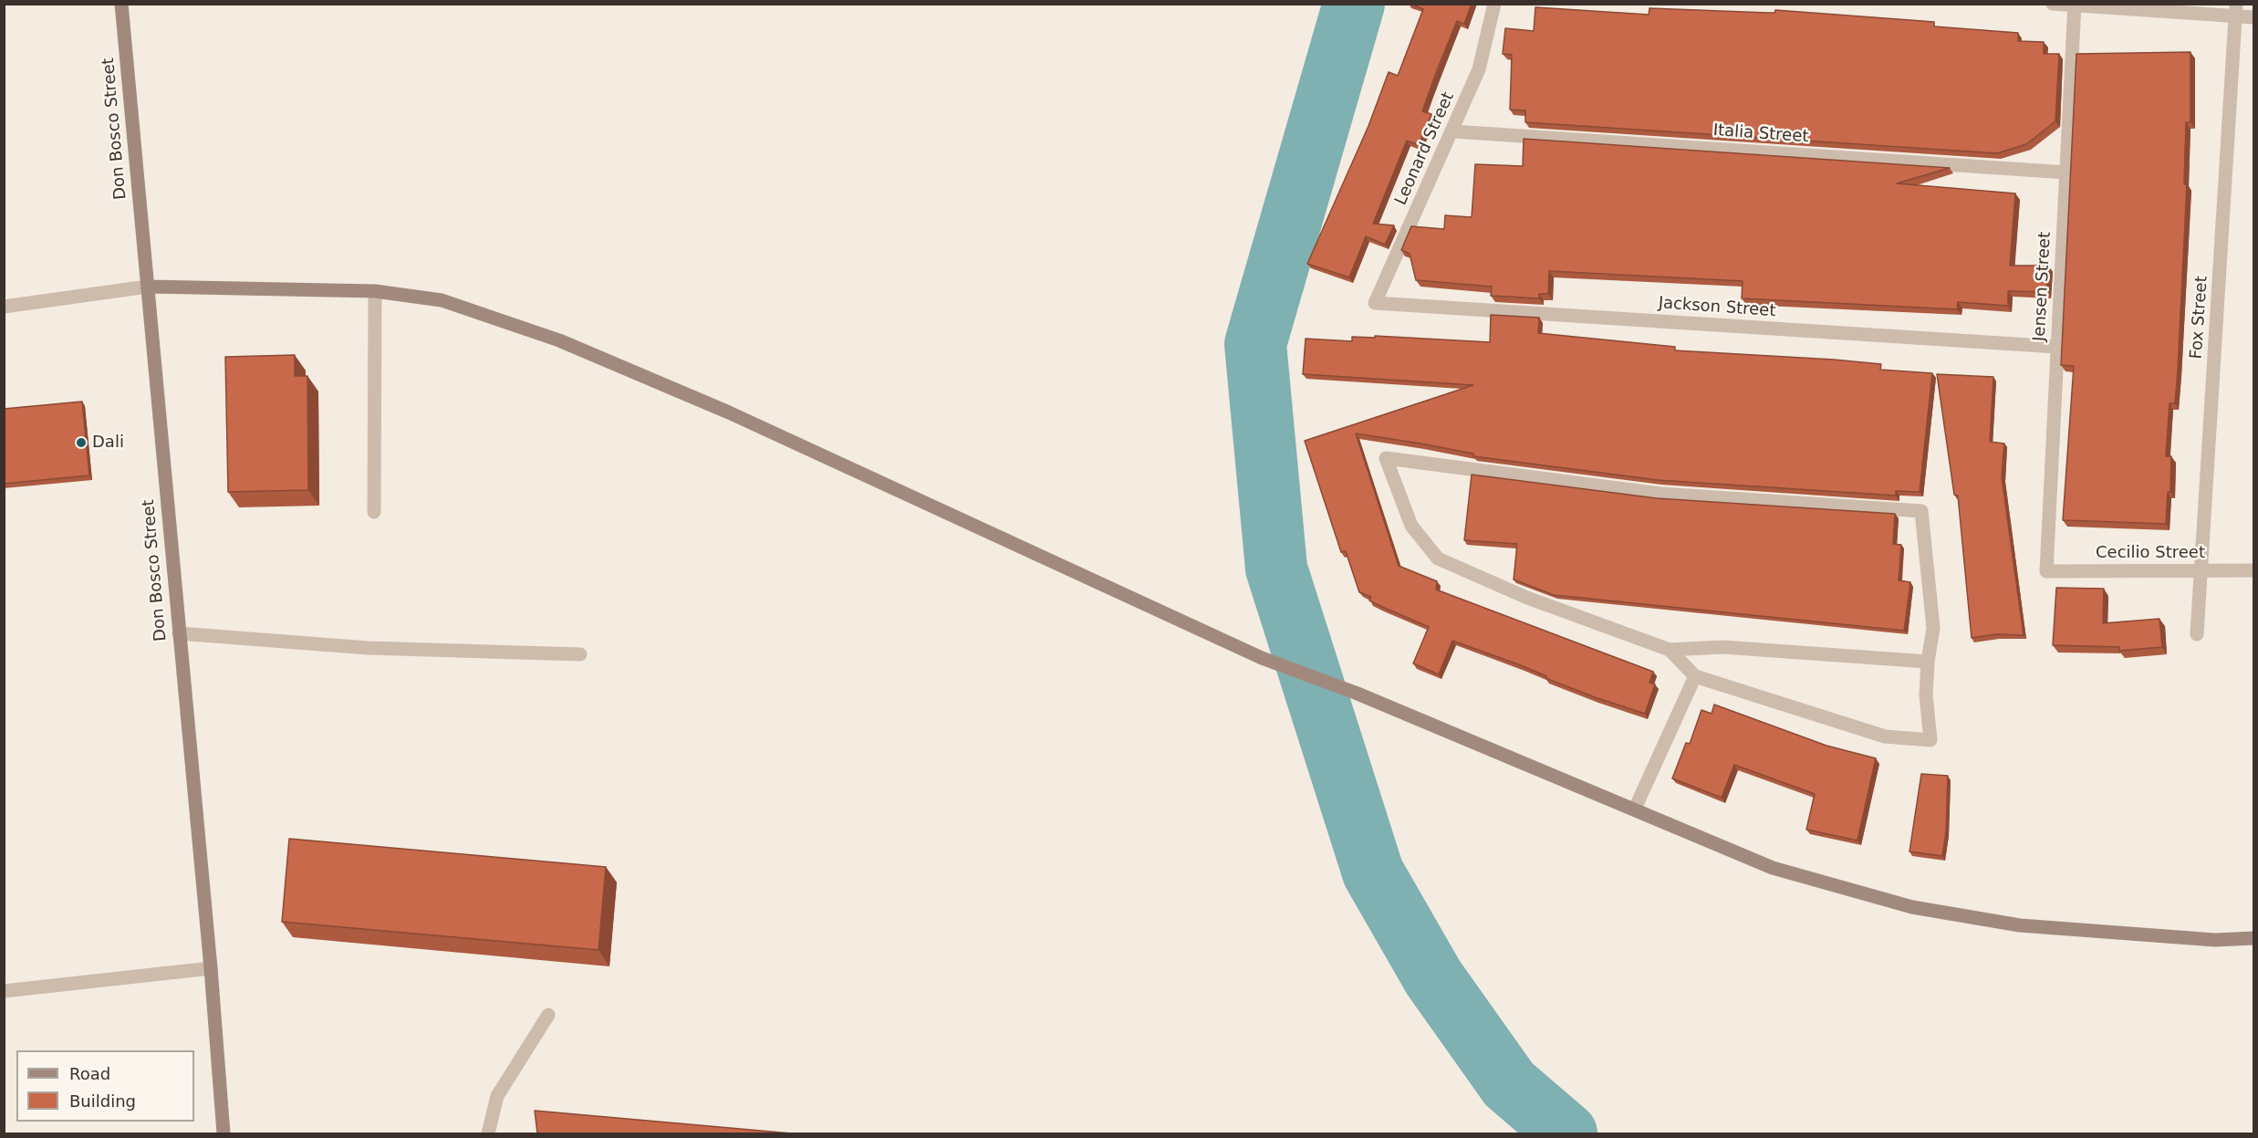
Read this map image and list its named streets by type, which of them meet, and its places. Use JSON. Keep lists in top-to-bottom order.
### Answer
{
  "streets": {
    "street": [
      "Don Bosco Street",
      "Italia Street",
      "Leonard Street",
      "Jensen Street",
      "Jackson Street",
      "Fox Street",
      "Cecilio Street"
    ]
  },
  "crossings": [
    ["Italia Street", "Leonard Street"],
    ["Italia Street", "Jensen Street"],
    ["Leonard Street", "Jackson Street"],
    ["Jensen Street", "Jackson Street"],
    ["Jensen Street", "Cecilio Street"],
    ["Fox Street", "Cecilio Street"]
  ],
  "places": ["Dali"],
  "legend": ["Road", "Building"]
}
